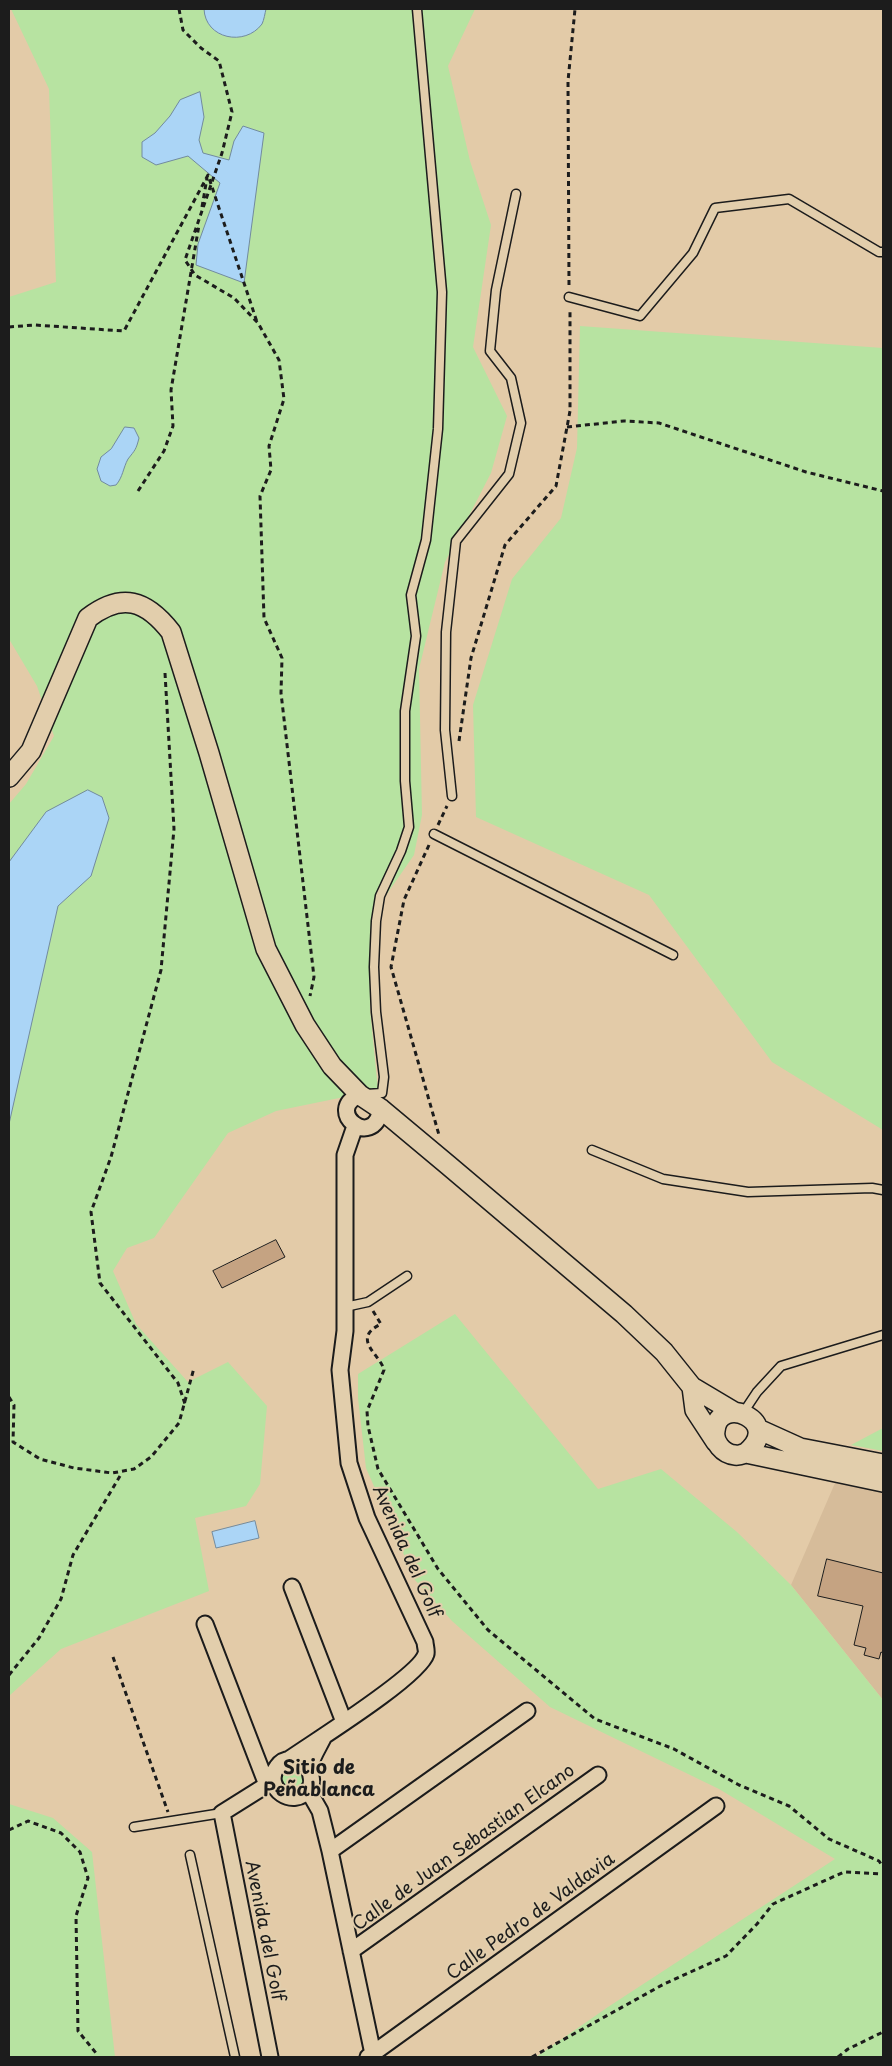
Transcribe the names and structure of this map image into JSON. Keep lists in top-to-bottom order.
{
  "streets": {
    "street": ["Avenida del Golf", "Calle de Juan Sebastian Elcano", "Calle Pedro de Valdavia"]
  },
  "districts": ["Sitio de Peñablanca"]
}
